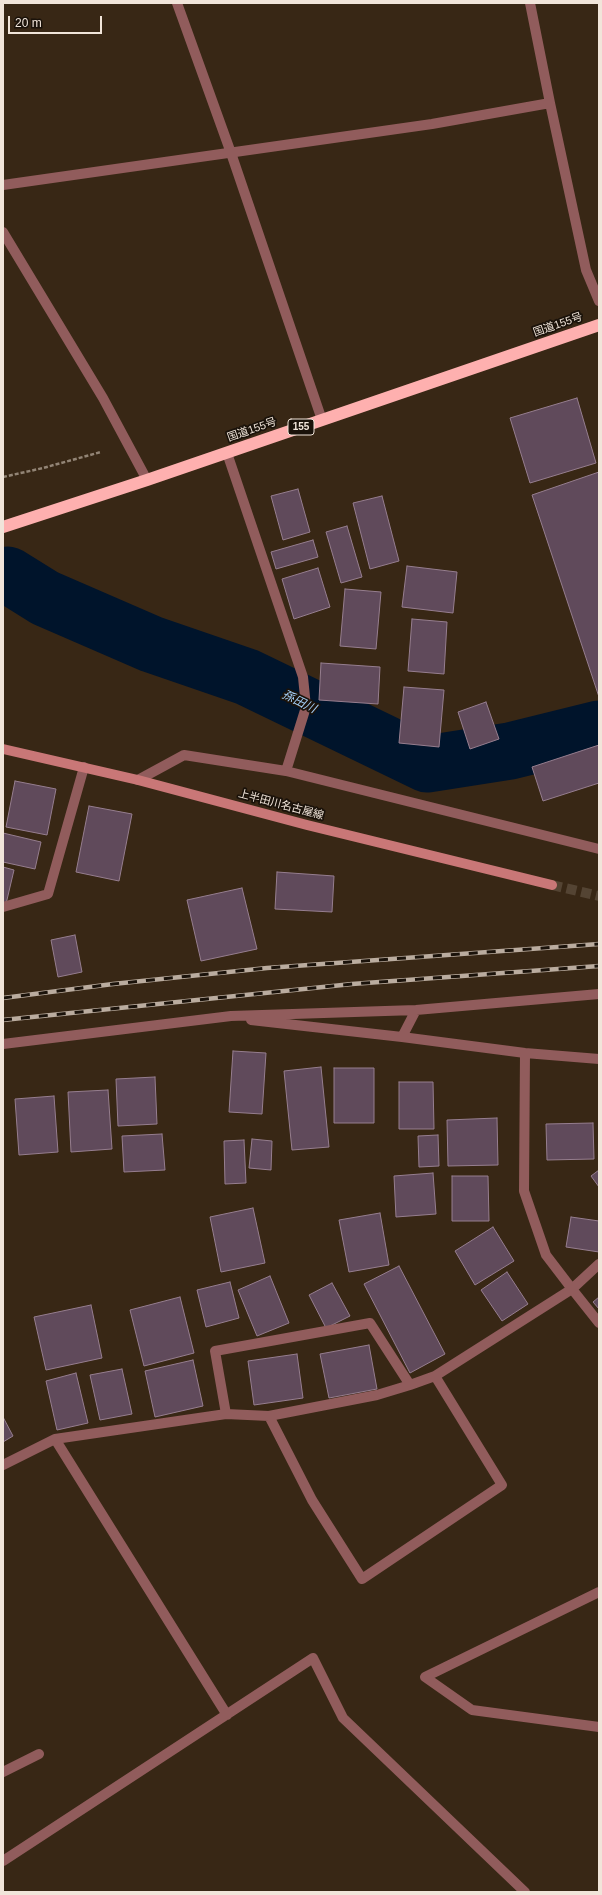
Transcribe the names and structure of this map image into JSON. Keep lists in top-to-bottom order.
{
  "streets": {
    "highway": ["国道155号", "155"],
    "main road": ["上半田川名古屋線"]
  },
  "water": ["孫田川"],
  "scale_bar": "20 m"
}
